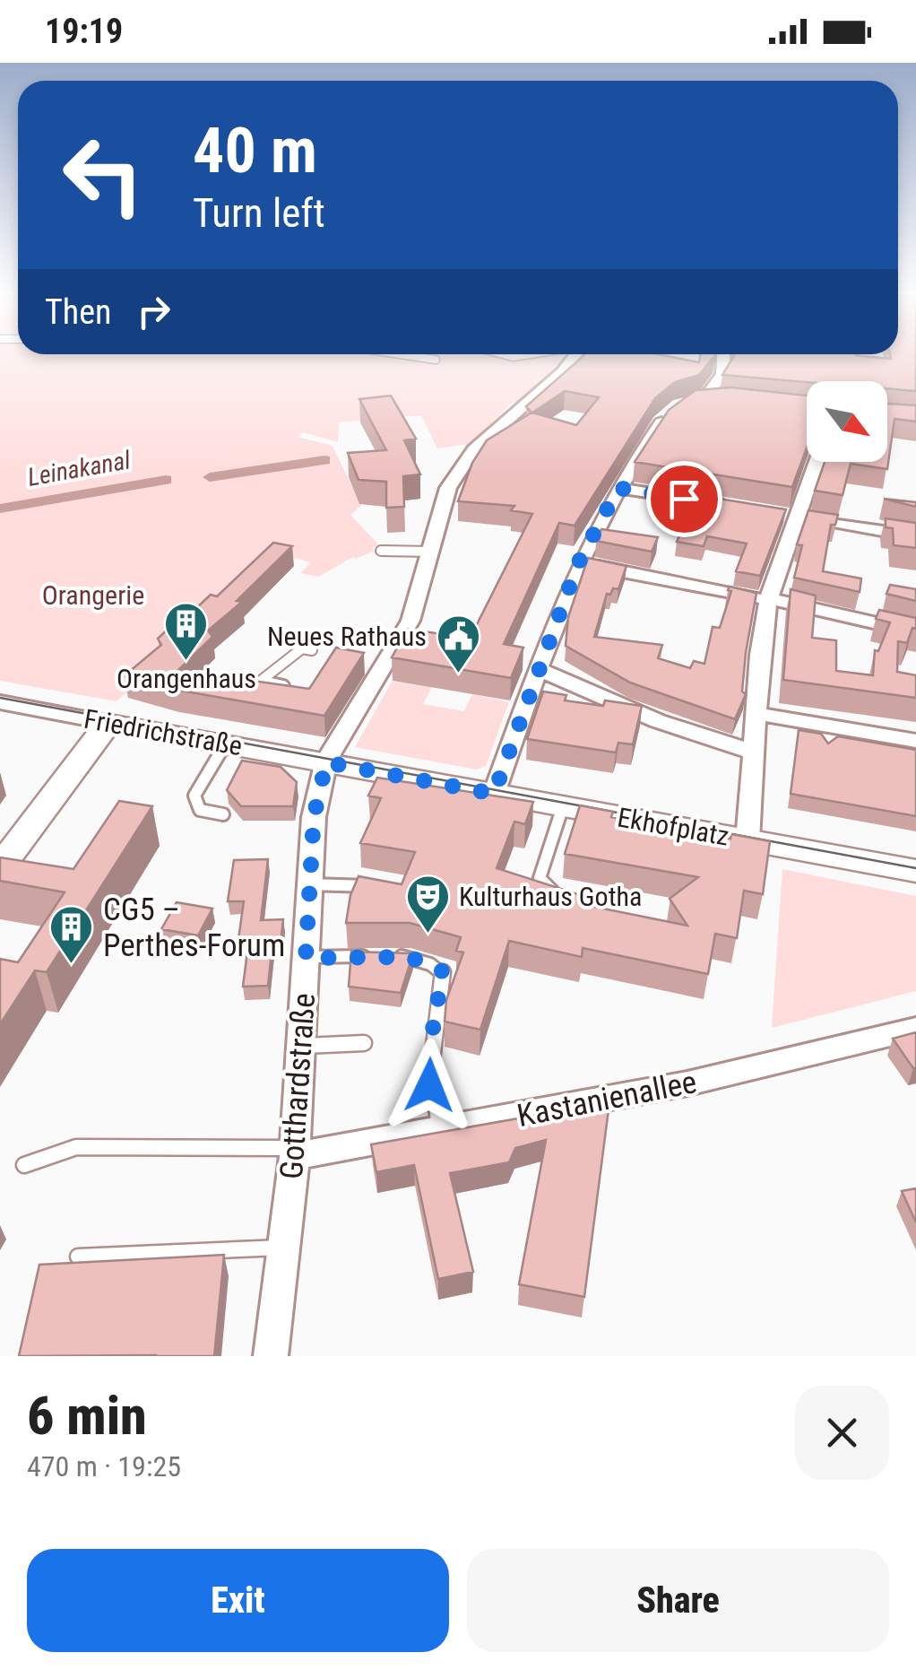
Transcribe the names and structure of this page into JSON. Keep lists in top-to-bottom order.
{
  "streets": {
    "main road": ["Friedrichstraße", "Ekhofplatz"],
    "street": ["Gotthardstraße", "Kastanienallee"]
  },
  "crossings": [
    ["Friedrichstraße", "Ekhofplatz"],
    ["Friedrichstraße", "Gotthardstraße"],
    ["Ekhofplatz", "Gotthardstraße"],
    ["Gotthardstraße", "Kastanienallee"]
  ],
  "water": ["Leinakanal"],
  "parks": ["Orangerie"],
  "places": {
    "building": ["Orangenhaus", "CG5 – Perthes-Forum"],
    "public building": ["Neues Rathaus"],
    "theatre": ["Kulturhaus Gotha"]
  },
  "north": "bottom right",
  "page": {
    "status": "19:19",
    "turn": ["40 m", "Turn left"],
    "then": "Then",
    "heading": ["6 min", "470 m · 19:25"],
    "buttons": ["Exit", "Share"]
  }
}
